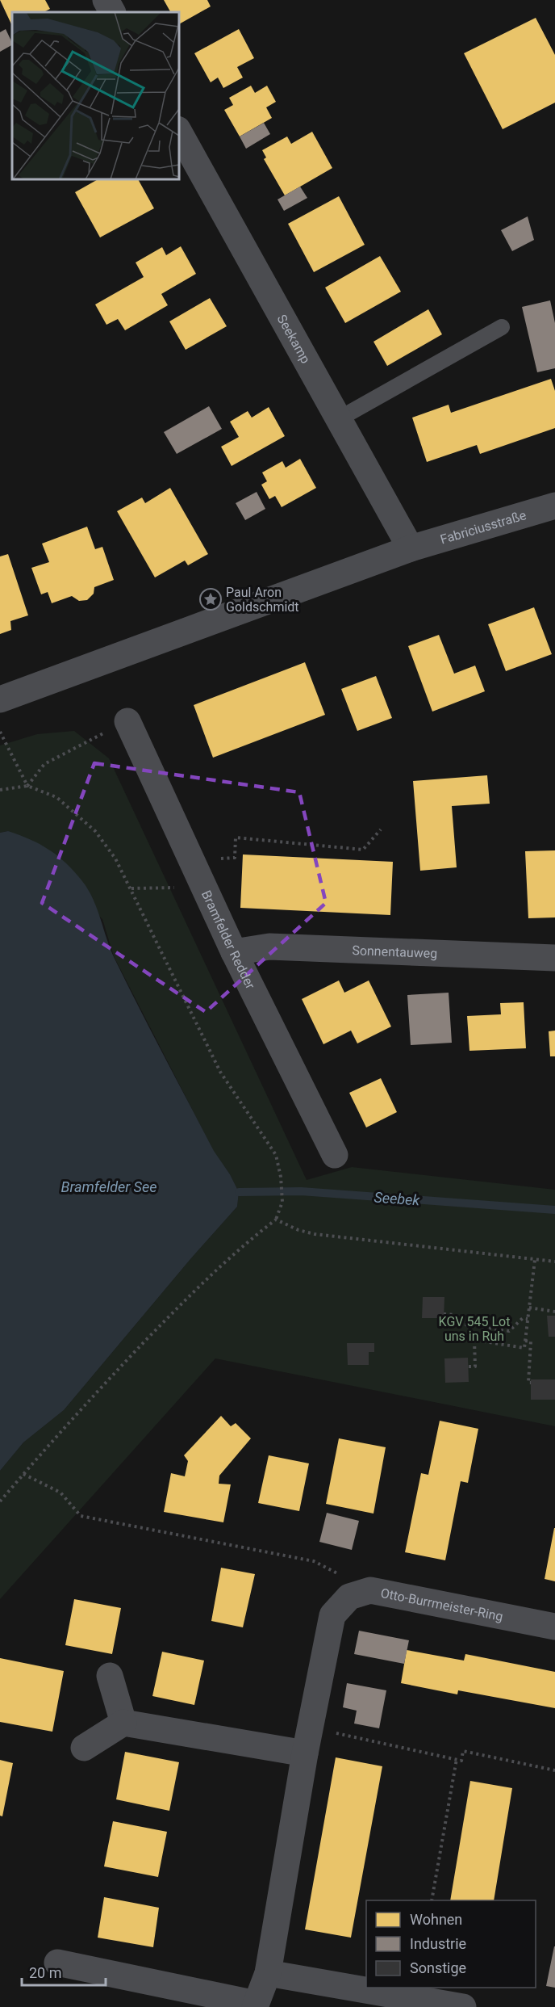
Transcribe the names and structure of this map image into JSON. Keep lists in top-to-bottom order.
{
  "streets": {
    "street": [
      "Seekamp",
      "Fabriciusstraße",
      "Bramfelder Redder",
      "Sonnentauweg",
      "Otto-Burrmeister-Ring"
    ]
  },
  "crossings": [
    ["Seekamp", "Fabriciusstraße"],
    ["Bramfelder Redder", "Sonnentauweg"]
  ],
  "water": ["Bramfelder See", "Seebek"],
  "parks": ["KGV 545 Lot uns in Ruh"],
  "places": {
    "place": ["Paul Aron Goldschmidt"]
  },
  "legend": ["Wohnen", "Industrie", "Sonstige"],
  "scale_bar": "20 m"
}
